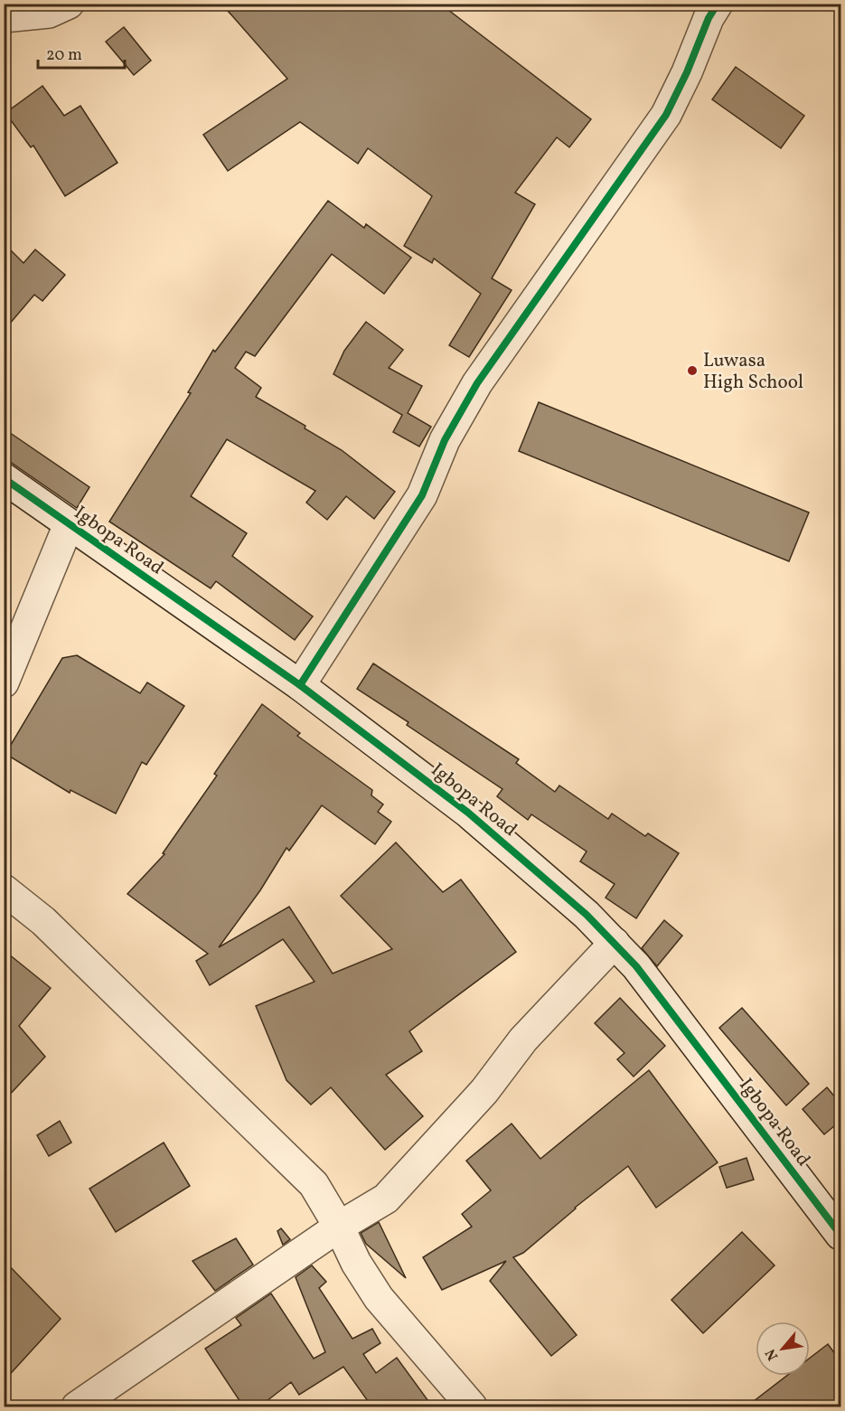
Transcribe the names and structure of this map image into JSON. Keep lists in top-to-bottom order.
{
  "streets": {
    "street": ["Igbopa Road"]
  },
  "places": ["Luwasa High School"],
  "scale_bar": "20 m",
  "north": "bottom left"
}
